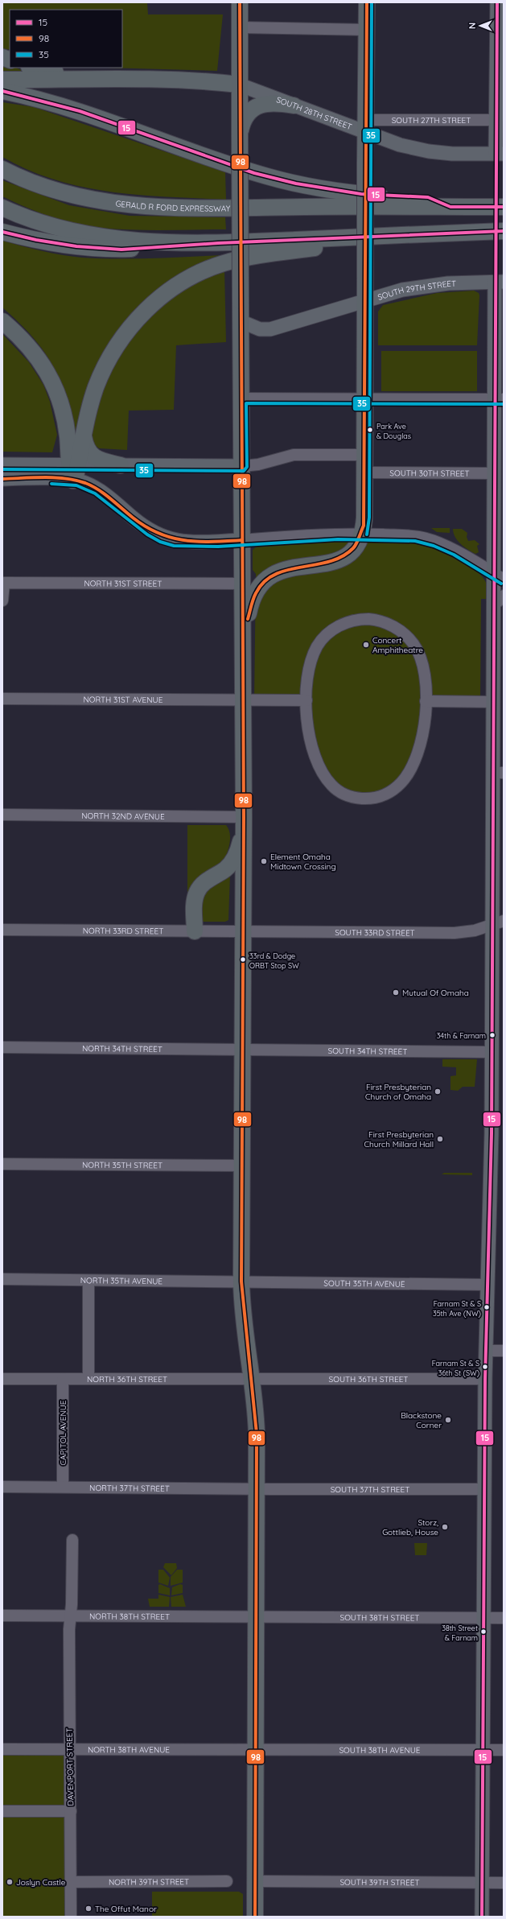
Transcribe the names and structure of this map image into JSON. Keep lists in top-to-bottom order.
{
  "streets": {
    "highway": ["GERALD R FORD EXPRESSWAY"],
    "main road": ["SOUTH 28TH STREET", "SOUTH 29TH STREET"],
    "street": [
      "SOUTH 27TH STREET",
      "SOUTH 30TH STREET",
      "NORTH 31ST STREET",
      "NORTH 31ST AVENUE",
      "NORTH 32ND AVENUE",
      "NORTH 33RD STREET",
      "SOUTH 33RD STREET",
      "NORTH 34TH STREET",
      "SOUTH 34TH STREET",
      "NORTH 35TH STREET",
      "NORTH 35TH AVENUE",
      "SOUTH 35TH AVENUE",
      "NORTH 36TH STREET",
      "SOUTH 36TH STREET",
      "CAPITOL AVENUE",
      "NORTH 37TH STREET",
      "SOUTH 37TH STREET",
      "NORTH 38TH STREET",
      "SOUTH 38TH STREET",
      "NORTH 38TH AVENUE",
      "SOUTH 38TH AVENUE",
      "DAVENPORT STREET",
      "NORTH 39TH STREET",
      "SOUTH 39TH STREET"
    ]
  },
  "crossings": [
    ["SOUTH 28TH STREET", "SOUTH 27TH STREET"],
    ["NORTH 33RD STREET", "SOUTH 33RD STREET"],
    ["NORTH 34TH STREET", "SOUTH 34TH STREET"],
    ["NORTH 35TH AVENUE", "SOUTH 35TH AVENUE"],
    ["NORTH 36TH STREET", "SOUTH 36TH STREET"],
    ["NORTH 36TH STREET", "CAPITOL AVENUE"],
    ["CAPITOL AVENUE", "NORTH 37TH STREET"],
    ["NORTH 37TH STREET", "SOUTH 37TH STREET"],
    ["NORTH 38TH STREET", "SOUTH 38TH STREET"],
    ["NORTH 38TH STREET", "DAVENPORT STREET"],
    ["NORTH 38TH AVENUE", "SOUTH 38TH AVENUE"],
    ["NORTH 38TH AVENUE", "DAVENPORT STREET"],
    ["DAVENPORT STREET", "NORTH 39TH STREET"]
  ],
  "places": [
    "Park Ave & Douglas",
    "Concert Amphitheatre",
    "Element Omaha Midtown Crossing",
    "33rd & Dodge ORBT Stop SW",
    "Mutual Of Omaha",
    "34th & Farnam",
    "First Presbyterian Church of Omaha",
    "First Presbyterian Church Millard Hall",
    "Farnam St & S 35th Ave (NW)",
    "Farnam St & S 36th St (SW)",
    "Blackstone Corner",
    "Storz, Gottlieb, House",
    "38th Street & Farnam",
    "Joslyn Castle",
    "The Offut Manor"
  ],
  "lines": ["transit line 15", "transit line 98", "transit line 35"],
  "legend": ["15", "98", "35"],
  "north": "left"
}
